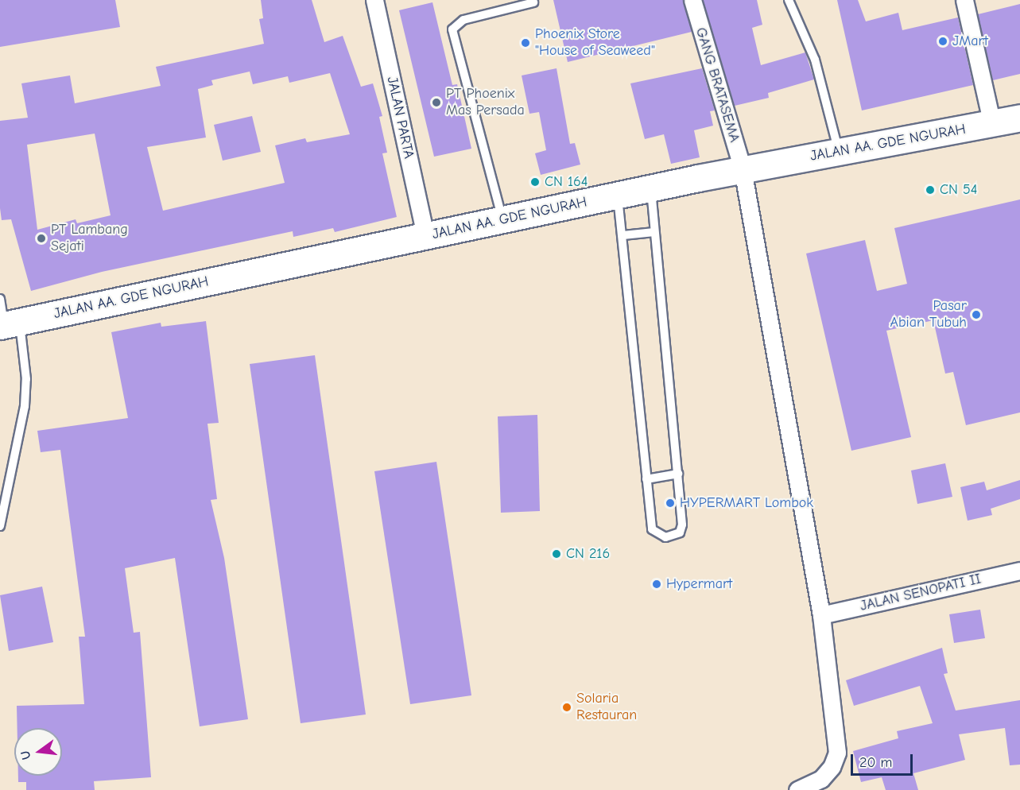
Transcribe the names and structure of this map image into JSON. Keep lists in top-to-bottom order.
{
  "streets": {
    "main road": ["JALAN AA. GDE NGURAH"],
    "street": ["GANG BRATASEMA", "JALAN PARTA", "JALAN SENOPATI II"]
  },
  "crossings": [
    ["GANG BRATASEMA", "JALAN AA. GDE NGURAH"],
    ["GANG BRATASEMA", "JALAN SENOPATI II"],
    ["JALAN PARTA", "JALAN AA. GDE NGURAH"]
  ],
  "places": [
    "JMart",
    "Phoenix Store \"House of Seaweed\"",
    "PT Phoenix Mas Persada",
    "CN 164",
    "CN 54",
    "PT Lambang Sejati",
    "Pasar Abian Tubuh",
    "HYPERMART Lombok",
    "CN 216",
    "Hypermart",
    "Solaria Restauran"
  ],
  "scale_bar": "20 m",
  "north": "left"
}
